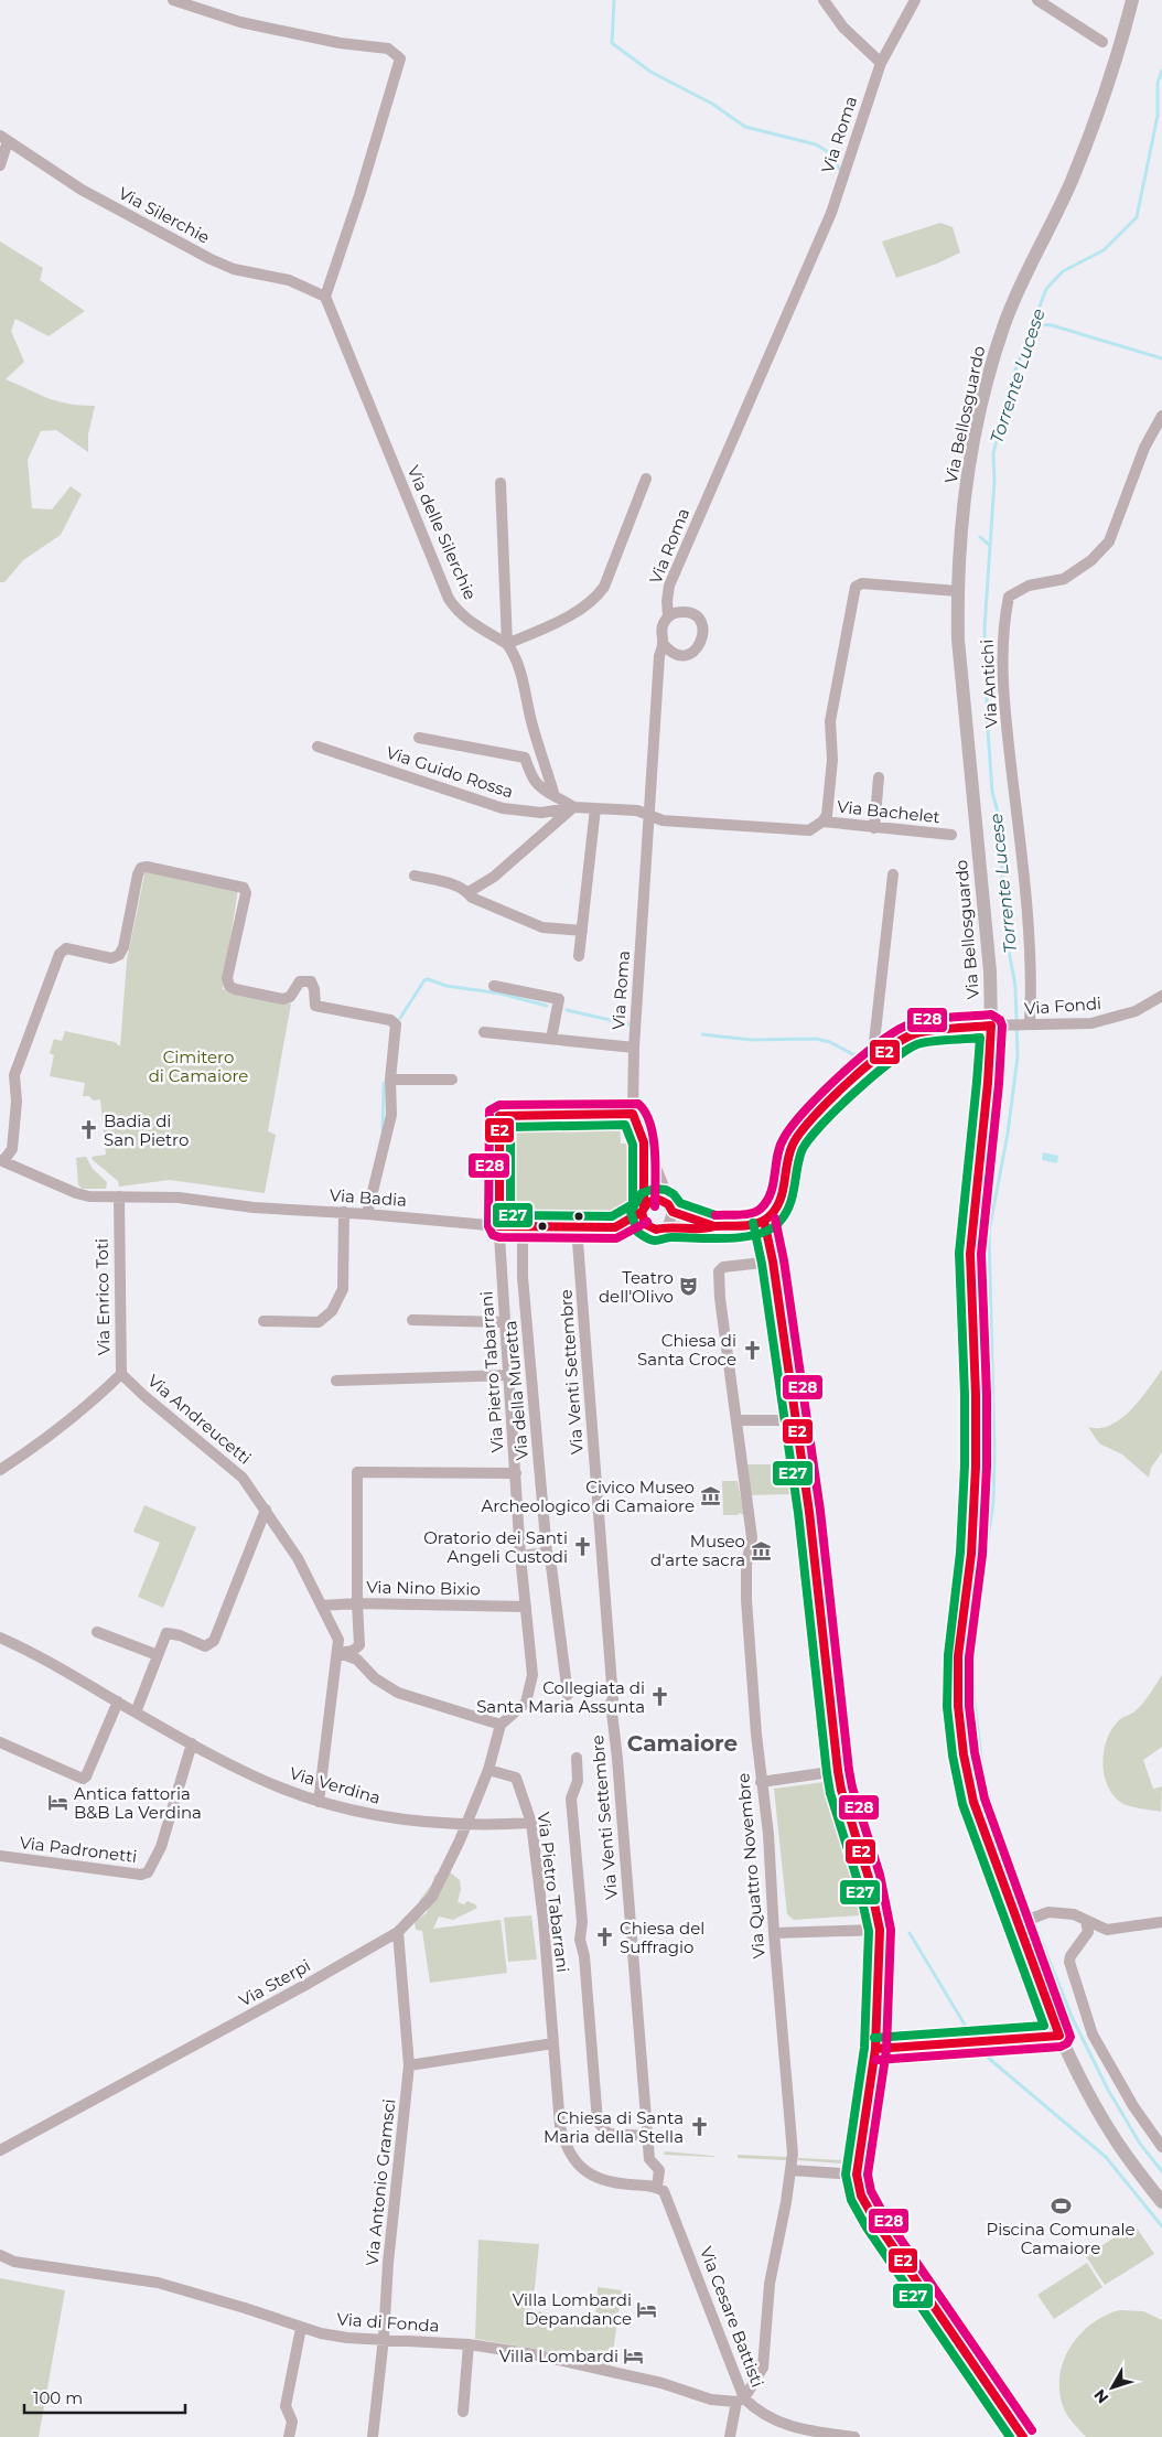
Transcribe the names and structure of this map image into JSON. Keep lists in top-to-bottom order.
{
  "streets": {
    "main road": ["Via Bellosguardo"],
    "street": [
      "Via Roma",
      "Via Silerchie",
      "Via delle Silerchie",
      "Via Antichi",
      "Via Guido Rossa",
      "Via Bachelet",
      "Via Fondi",
      "Via Badia",
      "Via Enrico Toti",
      "Via Pietro Tabarrani",
      "Via Venti Settembre",
      "Via della Muretta",
      "Via Andreucetti",
      "Via Nino Bixio",
      "Via Verdina",
      "Via Padronetti",
      "Via Quattro Novembre",
      "Via Sterpi",
      "Via Antonio Gramsci",
      "Via Cesare Battisti",
      "Via di Fonda"
    ]
  },
  "crossings": [
    ["Via Roma", "Via Badia"],
    ["Via Roma", "Via Pietro Tabarrani"],
    ["Via Silerchie", "Via delle Silerchie"],
    ["Via Bellosguardo", "Via Fondi"],
    ["Via Antichi", "Via Fondi"],
    ["Via Fondi", "Via Badia"],
    ["Via Badia", "Via Enrico Toti"],
    ["Via Badia", "Via Pietro Tabarrani"],
    ["Via Badia", "Via Venti Settembre"],
    ["Via Badia", "Via della Muretta"],
    ["Via Enrico Toti", "Via Andreucetti"],
    ["Via Pietro Tabarrani", "Via Venti Settembre"],
    ["Via Pietro Tabarrani", "Via Nino Bixio"],
    ["Via Pietro Tabarrani", "Via Verdina"],
    ["Via Pietro Tabarrani", "Via Sterpi"],
    ["Via Pietro Tabarrani", "Via Cesare Battisti"],
    ["Via Venti Settembre", "Via Cesare Battisti"],
    ["Via Andreucetti", "Via Nino Bixio"],
    ["Via Verdina", "Via Padronetti"],
    ["Via Verdina", "Via Sterpi"],
    ["Via Quattro Novembre", "Via Cesare Battisti"],
    ["Via Quattro Novembre", "Via di Fonda"],
    ["Via Sterpi", "Via Antonio Gramsci"],
    ["Via Antonio Gramsci", "Via di Fonda"],
    ["Via Cesare Battisti", "Via di Fonda"]
  ],
  "districts": ["Camaiore"],
  "water": ["Torrente Lucese"],
  "parks": ["Cimitero di Camaiore"],
  "places": {
    "church": [
      "Badia di San Pietro",
      "Chiesa di Santa Croce",
      "Oratorio dei Santi Angeli Custodi",
      "Collegiata di Santa Maria Assunta",
      "Chiesa del Suffragio",
      "Chiesa di Santa Maria della Stella"
    ],
    "theatre": ["Teatro dell'Olivo"],
    "museum": ["Civico Museo Archeologico di Camaiore", "Museo d'arte sacra"],
    "hotel": ["Antica fattoria B&B La Verdina", "Villa Lombardi Depandance", "Villa Lombardi"],
    "sports": ["Piscina Comunale Camaiore"]
  },
  "lines": ["transit line E28", "transit line E2", "transit line E27"],
  "scale_bar": "100 m",
  "north": "bottom left"
}
